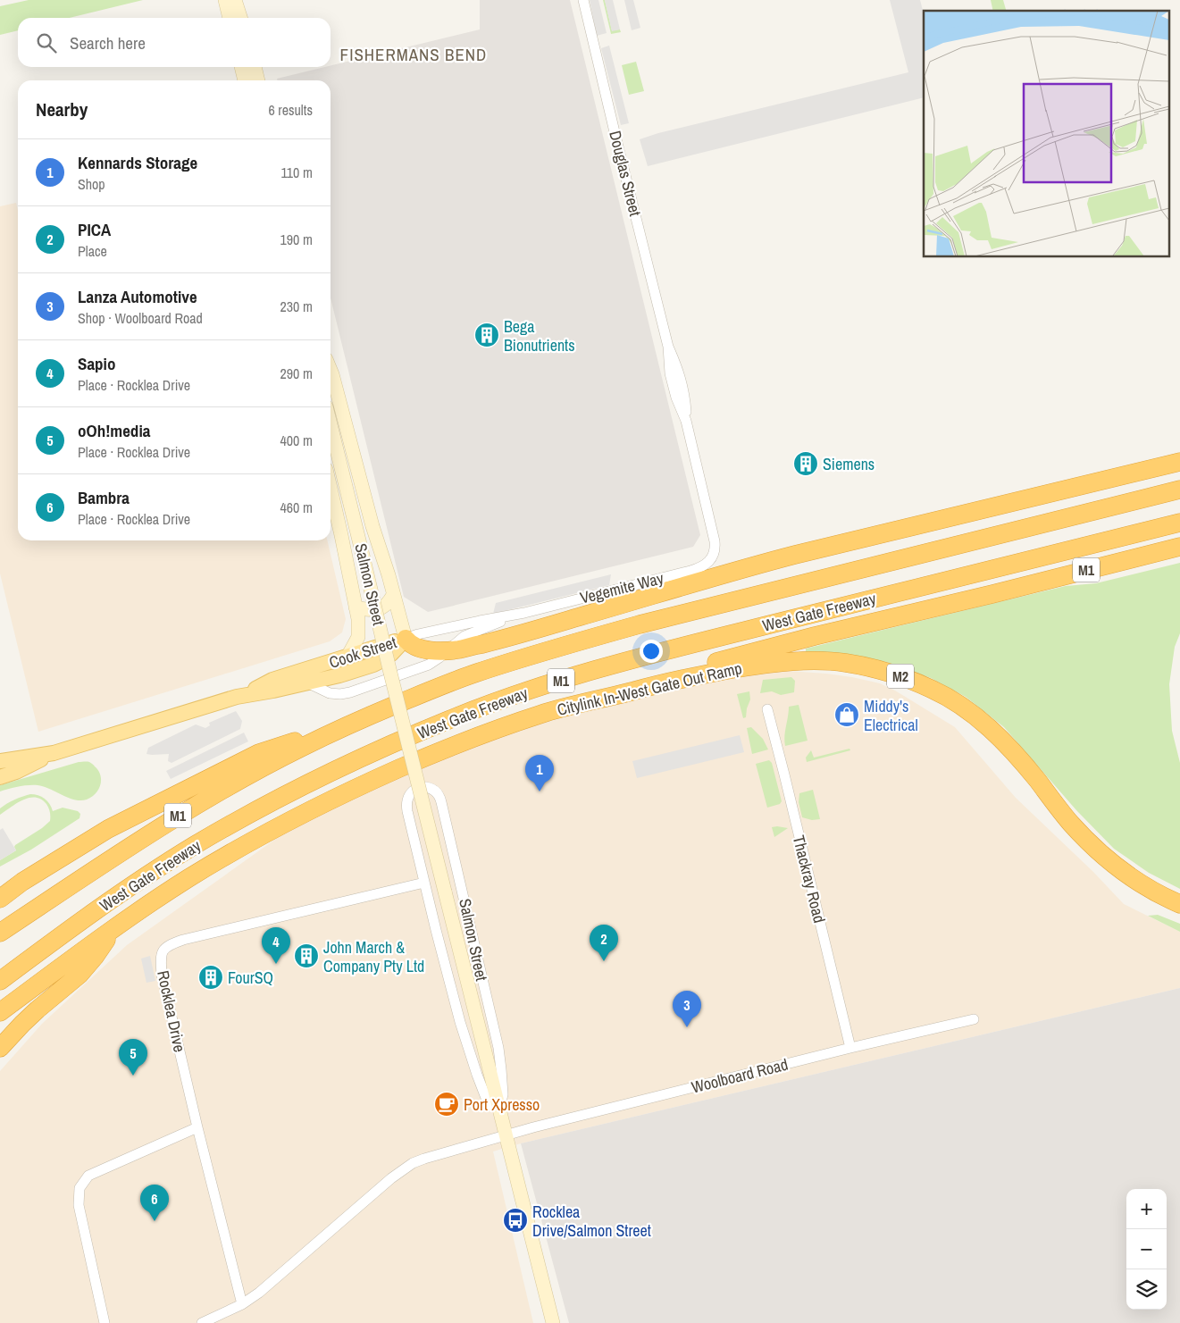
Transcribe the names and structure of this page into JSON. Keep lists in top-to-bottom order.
{
  "streets": {
    "highway": [
      "M1",
      "West Gate Freeway",
      "M2",
      "Citylink In-West Gate Out Ramp"
    ],
    "main road": ["Cook Street"],
    "street": [
      "Douglas Street",
      "Salmon Street",
      "Vegemite Way",
      "Thackray Road",
      "Rocklea Drive",
      "Woolboard Road"
    ]
  },
  "crossings": [
    ["Douglas Street", "Vegemite Way"],
    ["M1", "Citylink In-West Gate Out Ramp"],
    ["Salmon Street", "Vegemite Way"],
    ["Salmon Street", "Cook Street"],
    ["Salmon Street", "Rocklea Drive"],
    ["Salmon Street", "Woolboard Road"],
    ["Vegemite Way", "Cook Street"],
    ["Thackray Road", "Woolboard Road"]
  ],
  "districts": ["FISHERMANS BEND"],
  "places": {
    "building": [
      "Bega Bionutrients",
      "Siemens",
      "John March & Company Pty Ltd",
      "FourSQ"
    ],
    "shop": ["Middy's Electrical"],
    "cafe": ["Port Xpresso"],
    "bus stop": ["Rocklea Drive/Salmon Street"]
  },
  "page": {
    "search": "Search here",
    "heading": ["Nearby", "6 results"],
    "list": [
      {
        "mark": "1",
        "name": "Kennards Storage",
        "note": "Shop",
        "value": "110 m"
      },
      {
        "mark": "2",
        "name": "PICA",
        "note": "Place",
        "value": "190 m"
      },
      {
        "mark": "3",
        "name": "Lanza Automotive",
        "note": "Shop · Woolboard Road",
        "value": "230 m"
      },
      {
        "mark": "4",
        "name": "Sapio",
        "note": "Place · Rocklea Drive",
        "value": "290 m"
      },
      {
        "mark": "5",
        "name": "oOh!media",
        "note": "Place · Rocklea Drive",
        "value": "400 m"
      },
      {
        "mark": "6",
        "name": "Bambra",
        "note": "Place · Rocklea Drive",
        "value": "460 m"
      }
    ],
    "pins": [
      "1",
      "2",
      "4",
      "3",
      "5",
      "6"
    ],
    "map_buttons": ["+", "−"]
  }
}
